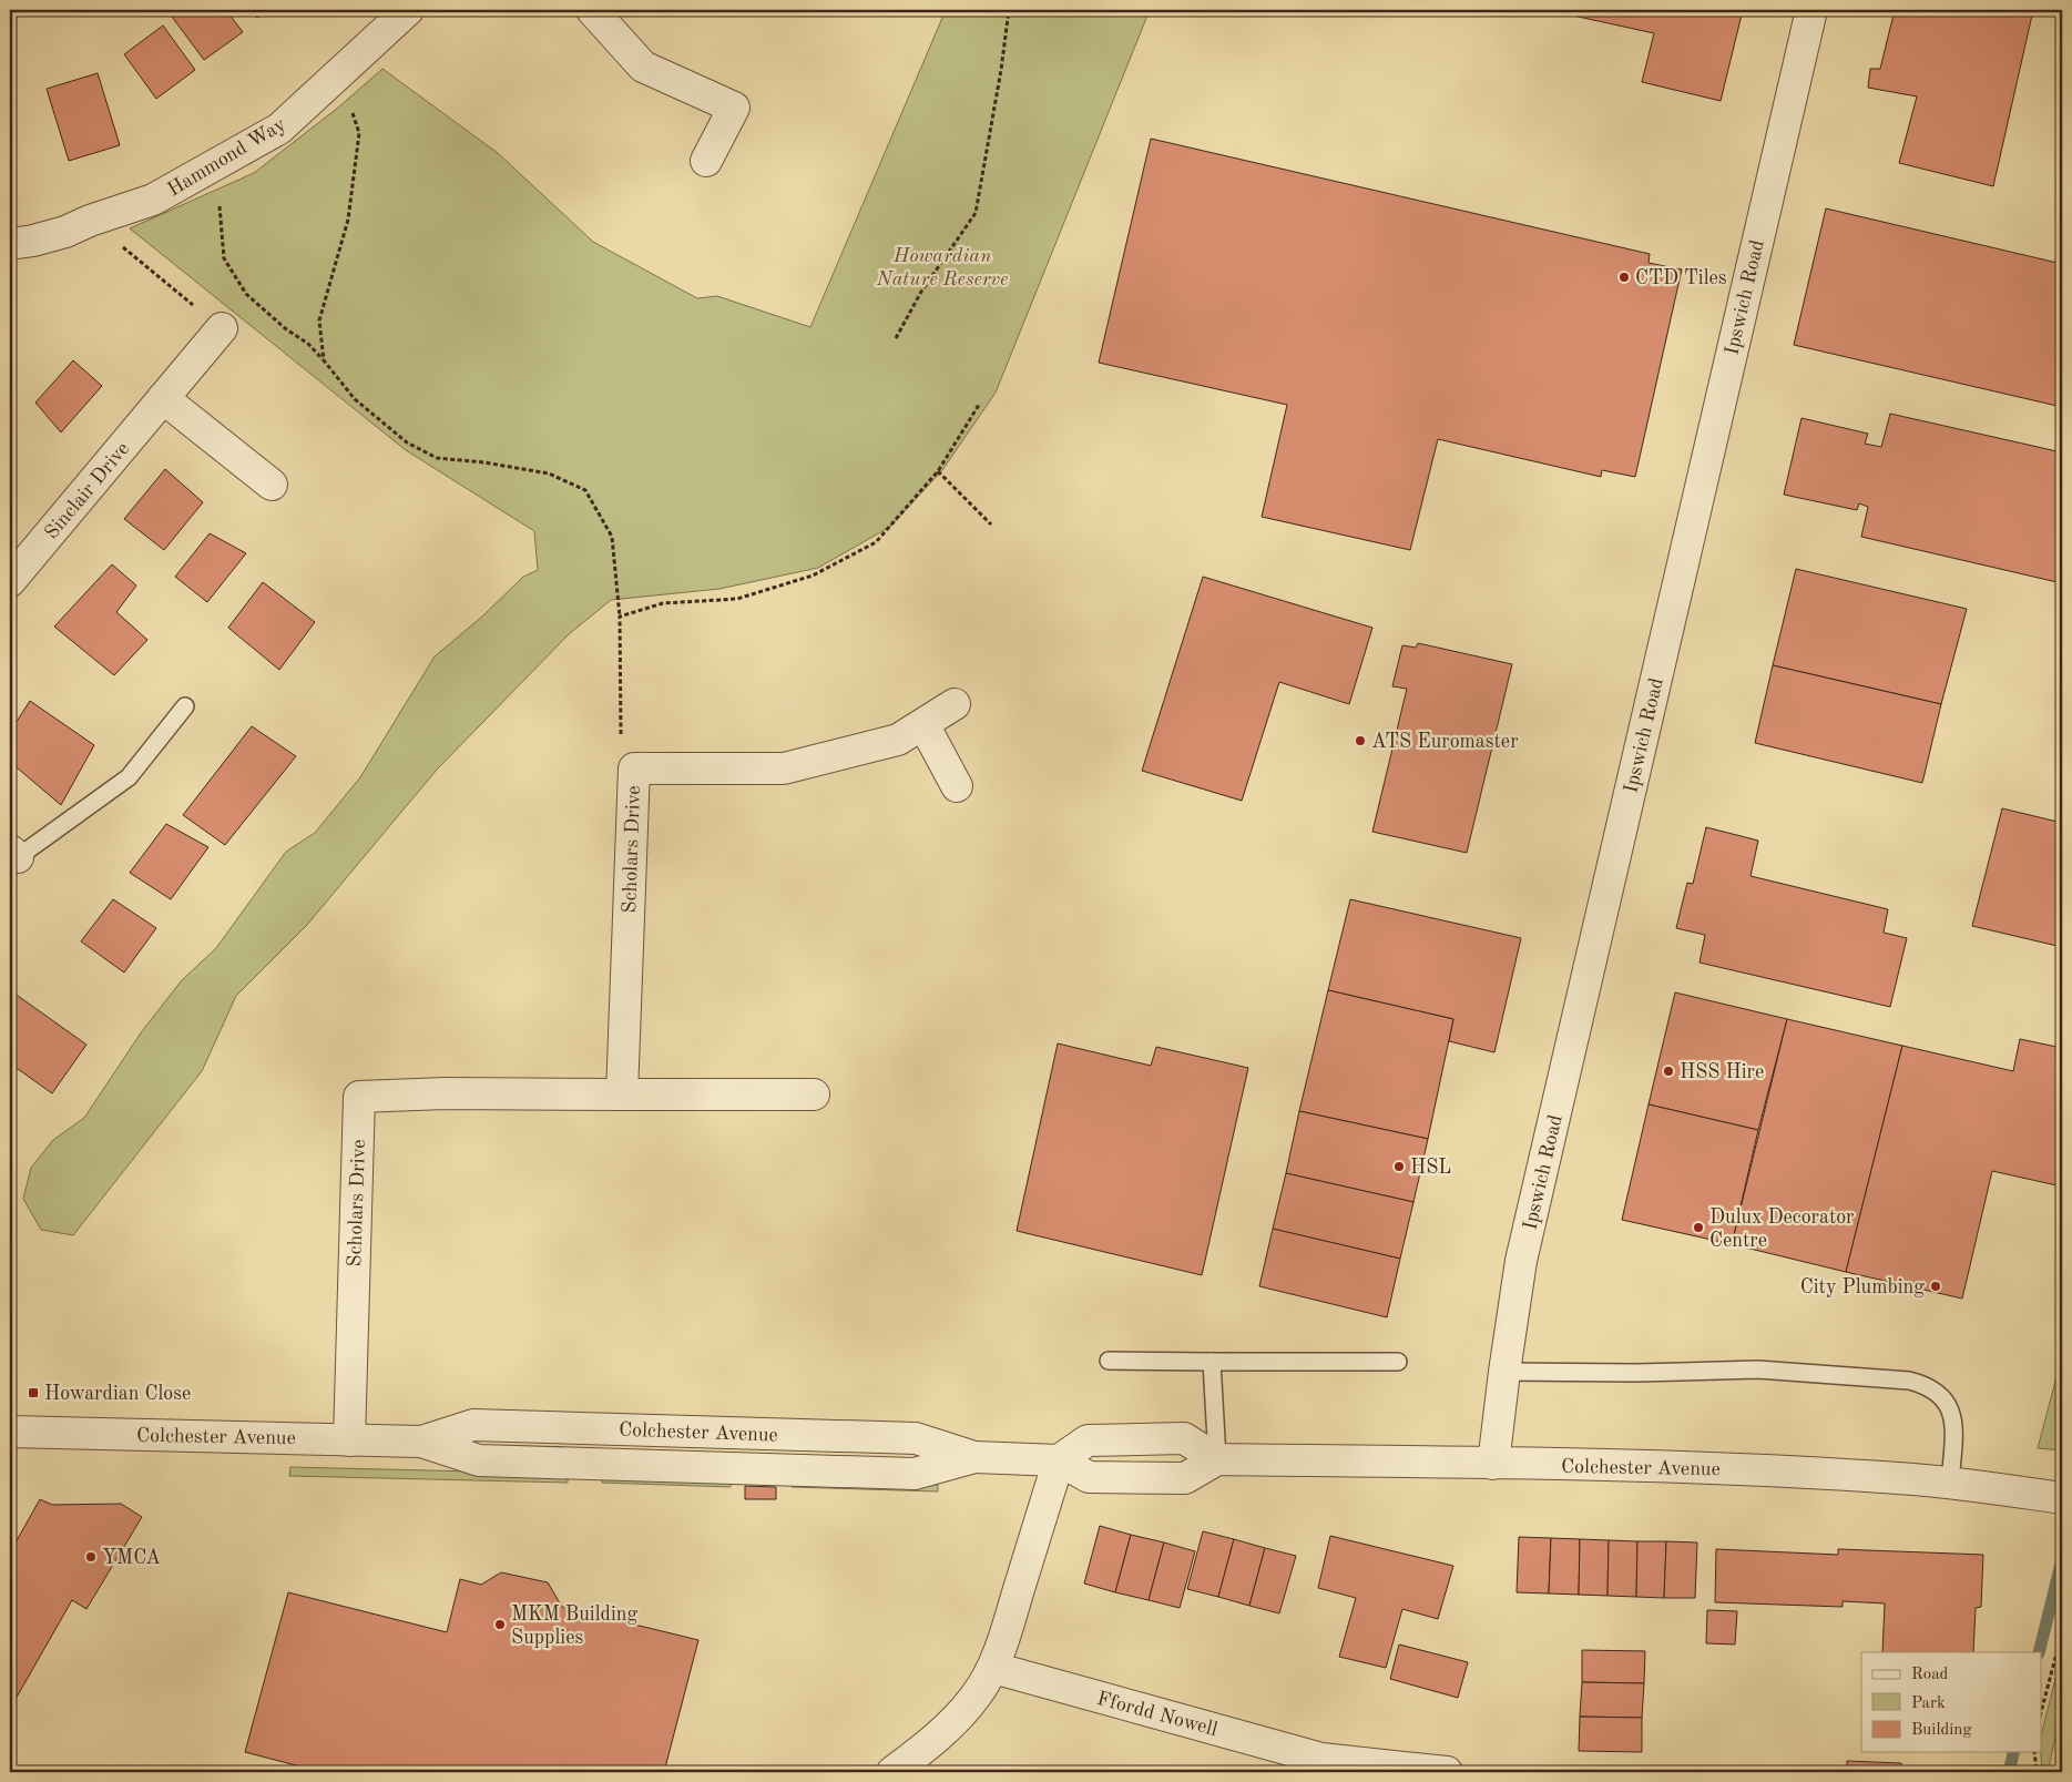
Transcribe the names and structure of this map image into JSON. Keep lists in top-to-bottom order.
{
  "streets": {
    "street": [
      "Hammond Way",
      "Ipswich Road",
      "Sinclair Drive",
      "Scholars Drive",
      "Colchester Avenue",
      "Ffordd Nowell"
    ]
  },
  "crossings": [
    ["Ipswich Road", "Colchester Avenue"],
    ["Scholars Drive", "Colchester Avenue"]
  ],
  "parks": ["Howardian Nature Reserve"],
  "places": {
    "other": [
      "CTD Tiles",
      "ATS Euromaster",
      "HSS Hire",
      "HSL",
      "Dulux Decorator Centre",
      "City Plumbing",
      "YMCA",
      "MKM Building Supplies"
    ],
    "transit": ["Howardian Close"]
  },
  "legend": ["Road", "Park", "Building"]
}
